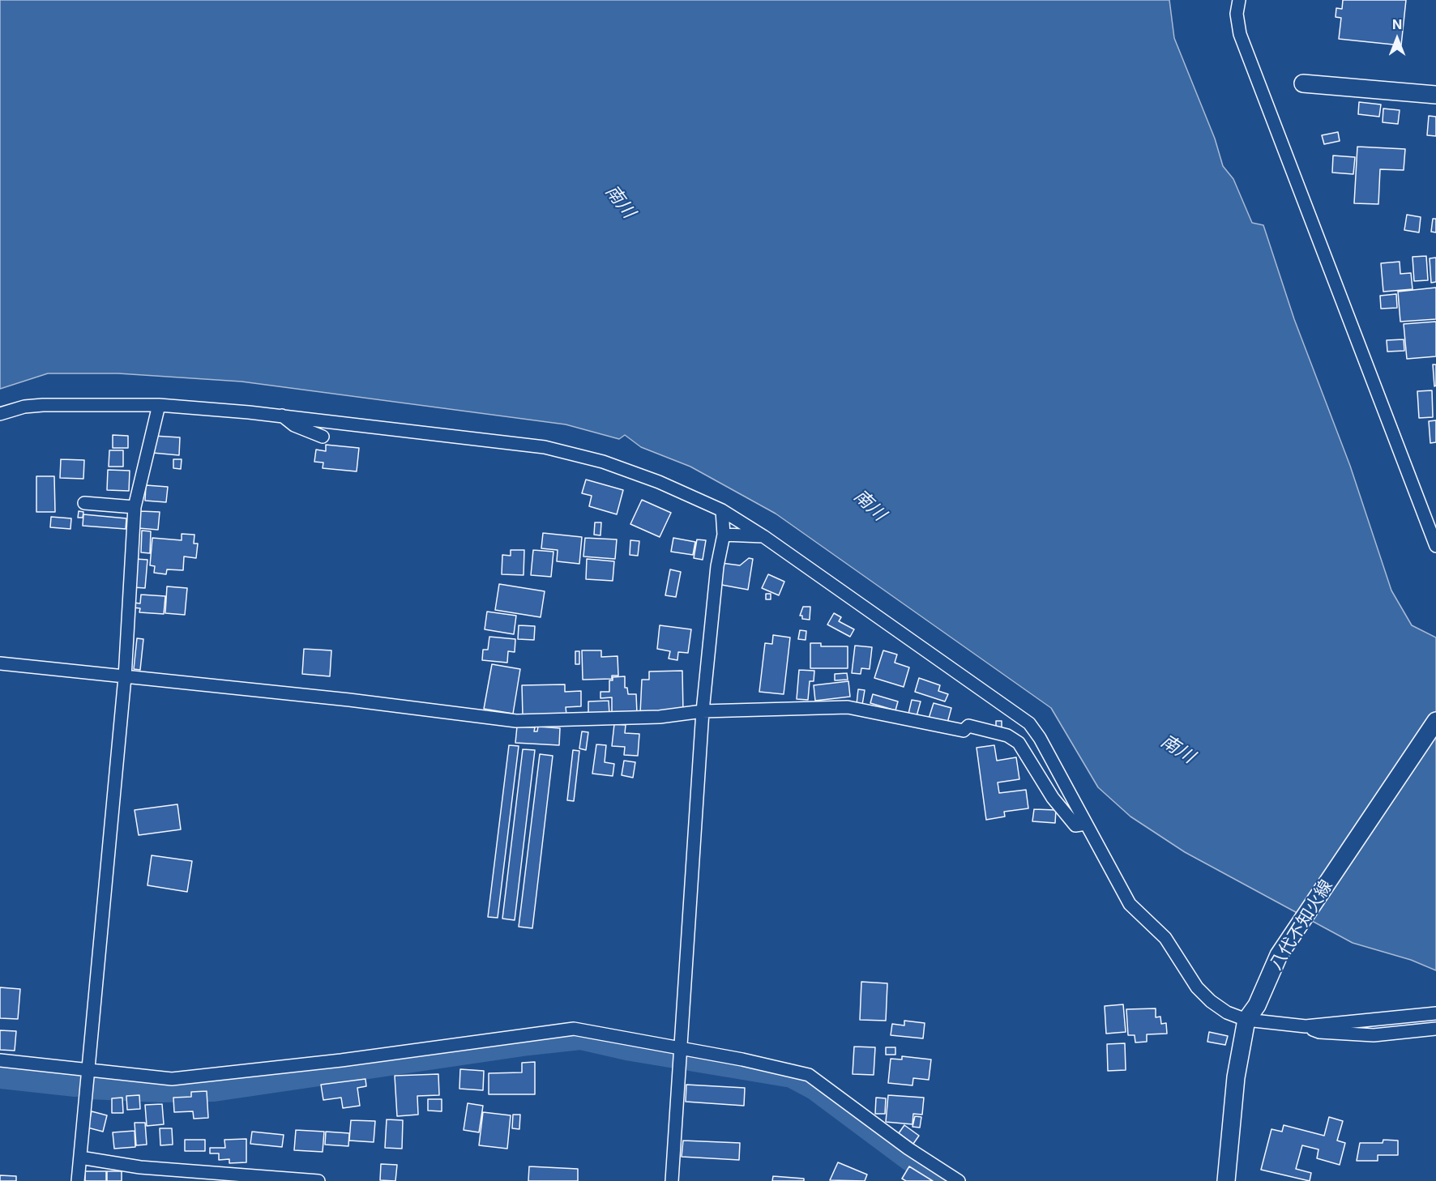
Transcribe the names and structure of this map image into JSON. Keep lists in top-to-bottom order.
{
  "streets": {
    "main road": ["八代不知火線"]
  },
  "water": ["南川"],
  "north": "top"
}
